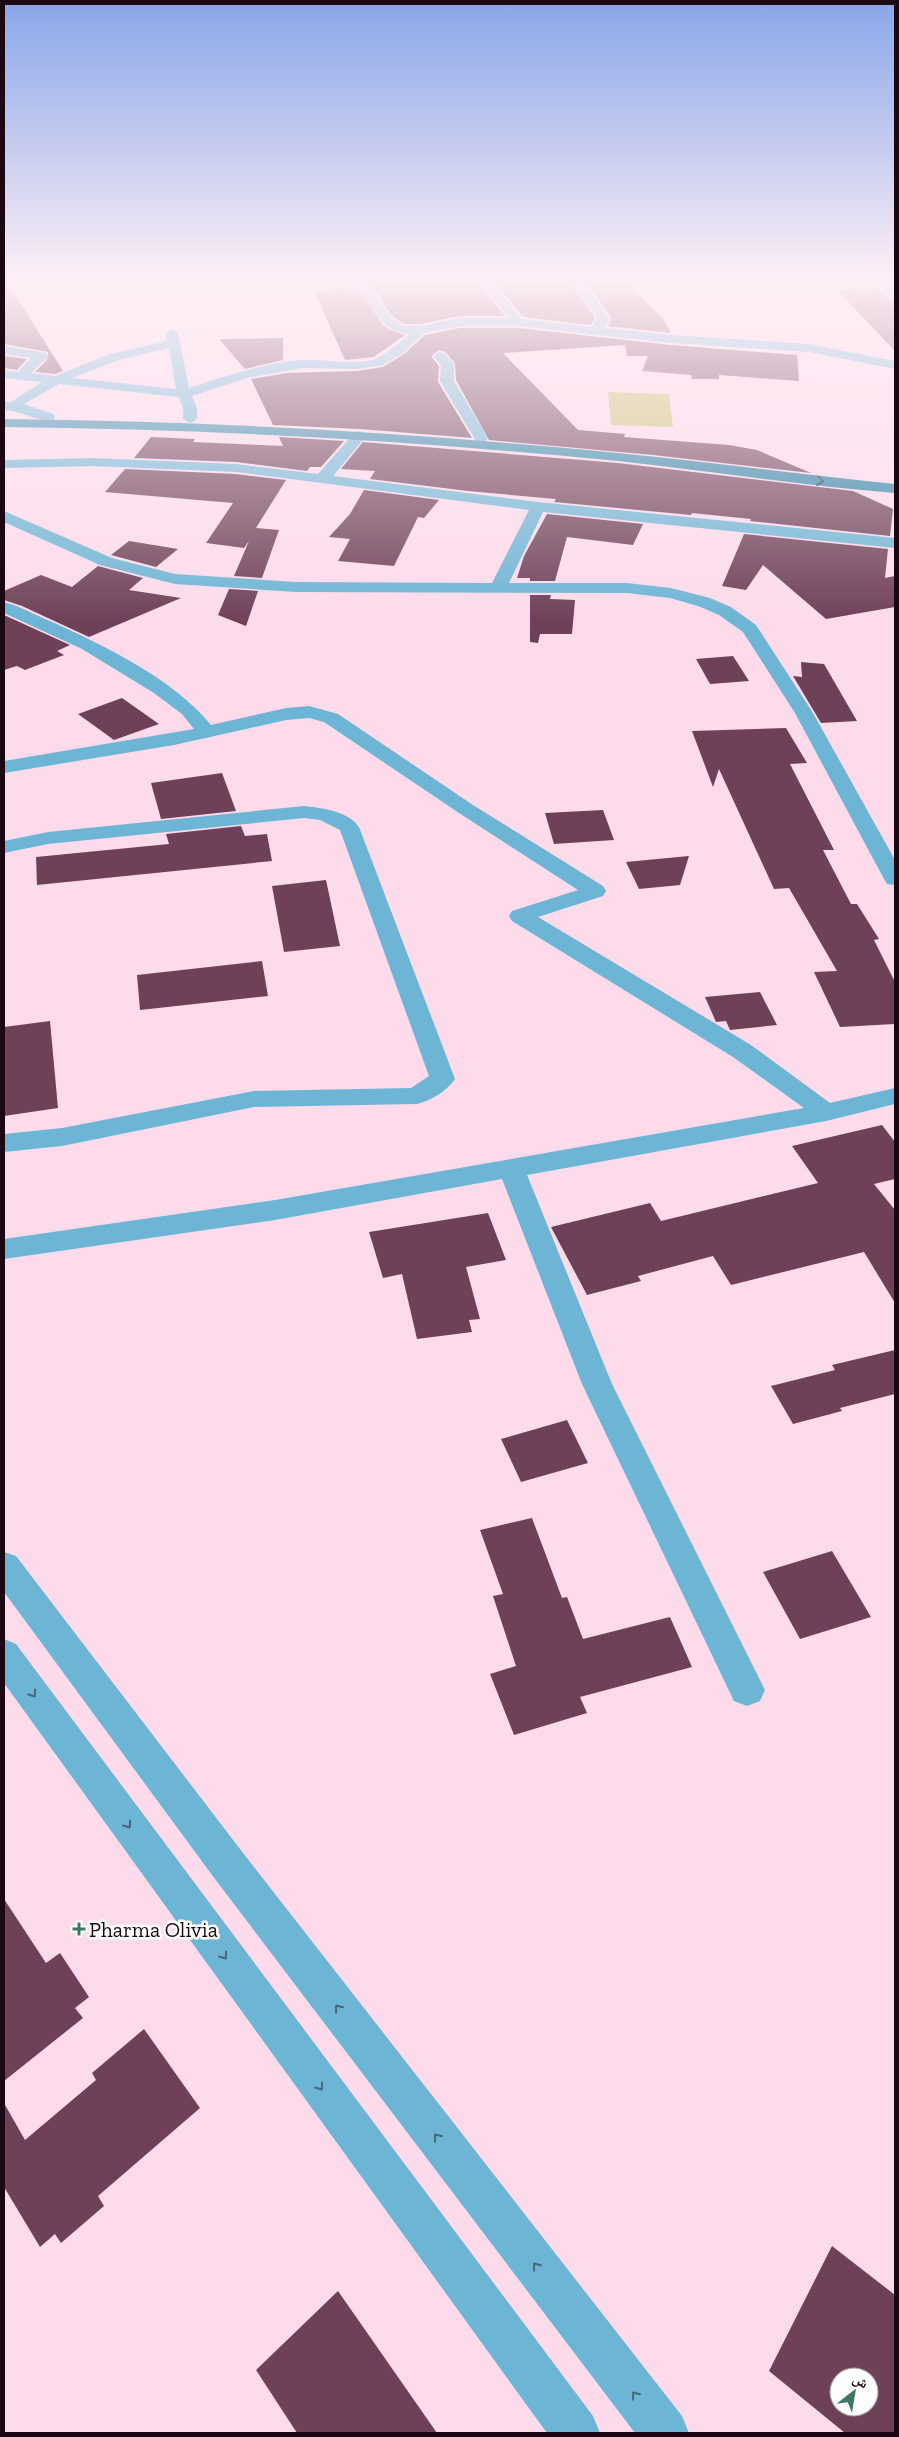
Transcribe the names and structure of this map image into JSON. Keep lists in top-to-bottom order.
{
  "places": {
    "health": ["Pharma Olivia"]
  },
  "north": "top right"
}
